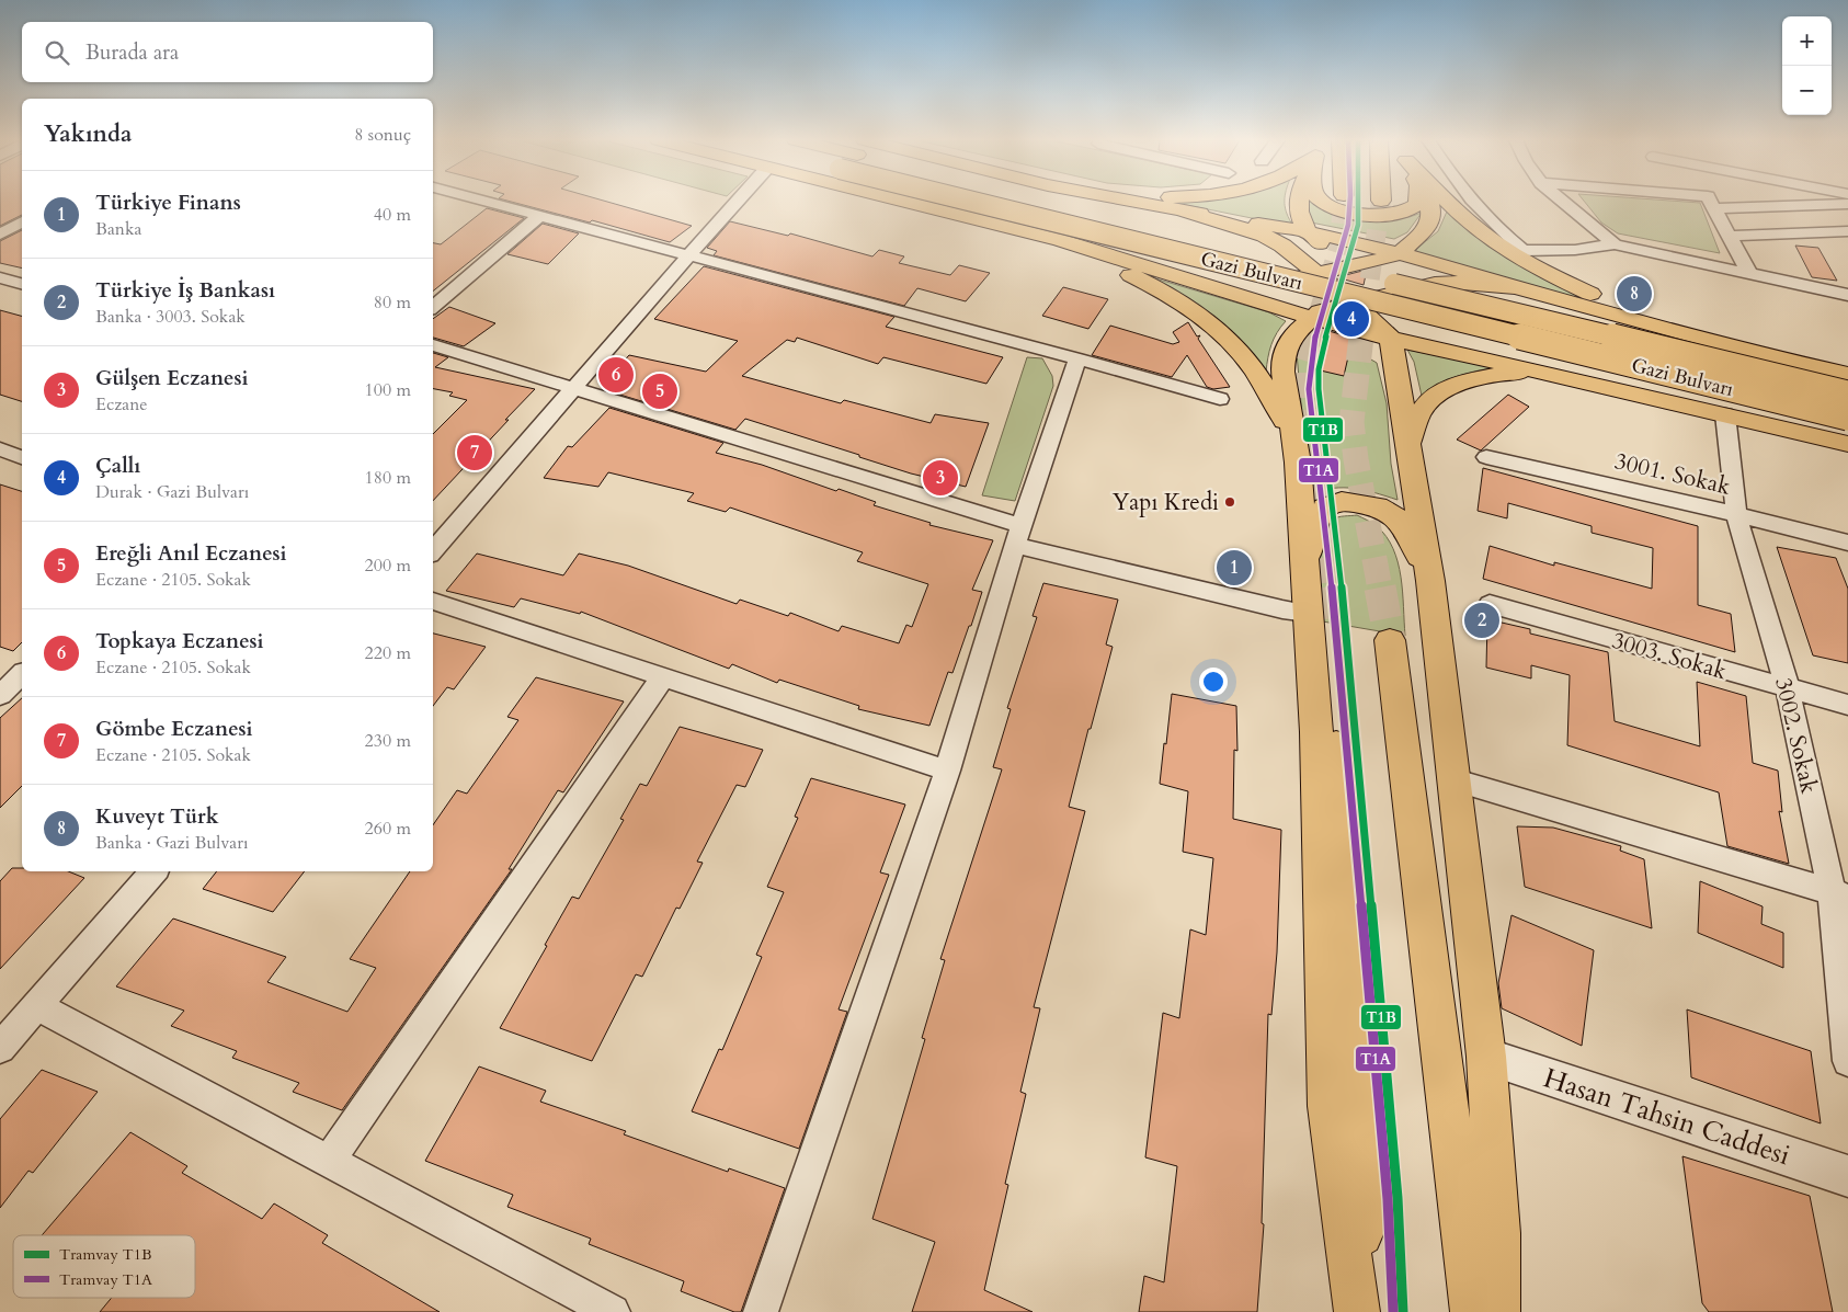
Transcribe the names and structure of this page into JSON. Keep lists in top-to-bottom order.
{
  "streets": {
    "highway": ["Gazi Bulvarı"],
    "street": [
      "3001. Sokak",
      "3003. Sokak",
      "3002. Sokak",
      "Hasan Tahsin Caddesi"
    ]
  },
  "crossings": [
    ["3001. Sokak", "3002. Sokak"],
    ["3003. Sokak", "3002. Sokak"]
  ],
  "places": ["Yapı Kredi"],
  "lines": ["tram line T1B", "tram line T1A"],
  "legend": ["Tramvay T1B", "Tramvay T1A"],
  "page": {
    "map_buttons": ["+", "−"],
    "search": "Burada ara",
    "heading": ["Yakında", "8 sonuç"],
    "list": [
      {
        "mark": "1",
        "name": "Türkiye Finans",
        "note": "Banka",
        "value": "40 m"
      },
      {
        "mark": "2",
        "name": "Türkiye İş Bankası",
        "note": "Banka · 3003. Sokak",
        "value": "80 m"
      },
      {
        "mark": "3",
        "name": "Gülşen Eczanesi",
        "note": "Eczane",
        "value": "100 m"
      },
      {
        "mark": "4",
        "name": "Çallı",
        "note": "Durak · Gazi Bulvarı",
        "value": "180 m"
      },
      {
        "mark": "5",
        "name": "Ereğli Anıl Eczanesi",
        "note": "Eczane · 2105. Sokak",
        "value": "200 m"
      },
      {
        "mark": "6",
        "name": "Topkaya Eczanesi",
        "note": "Eczane · 2105. Sokak",
        "value": "220 m"
      },
      {
        "mark": "7",
        "name": "Gömbe Eczanesi",
        "note": "Eczane · 2105. Sokak",
        "value": "230 m"
      },
      {
        "mark": "8",
        "name": "Kuveyt Türk",
        "note": "Banka · Gazi Bulvarı",
        "value": "260 m"
      }
    ],
    "pins": [
      "8",
      "4",
      "6",
      "5",
      "7",
      "3",
      "1",
      "2"
    ]
  }
}
